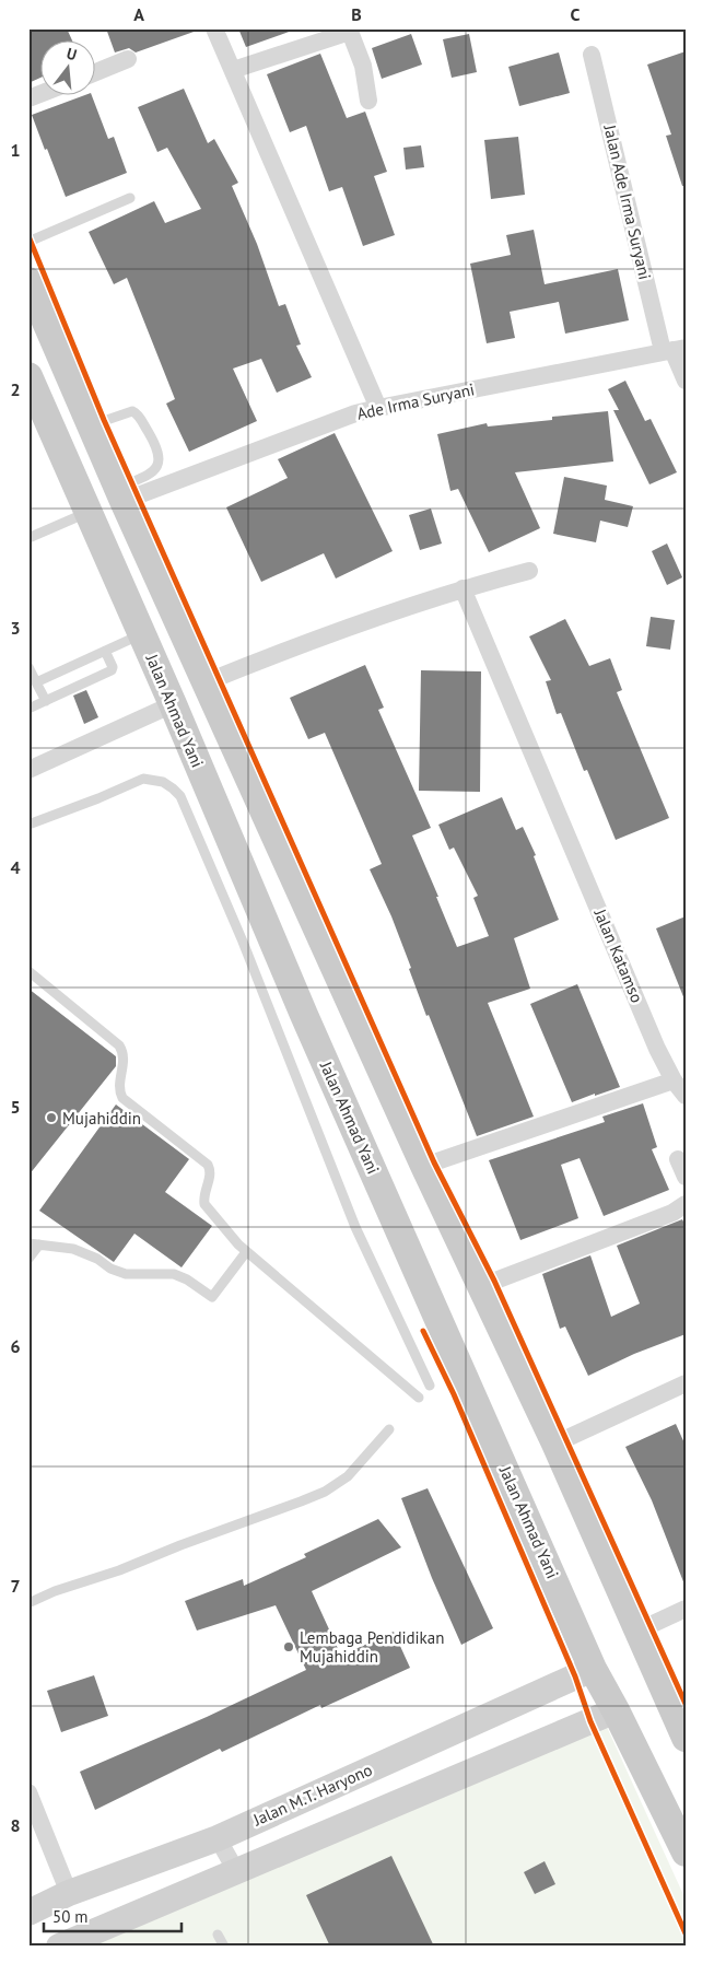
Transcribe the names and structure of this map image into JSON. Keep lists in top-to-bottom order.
{
  "streets": {
    "main road": ["Jalan Ahmad Yani"],
    "street": [
      "Jalan Ade Irma Suryani",
      "Ade Irma Suryani",
      "Jalan Katamso",
      "Jalan M.T. Haryono"
    ]
  },
  "crossings": [
    ["Jalan Ade Irma Suryani", "Ade Irma Suryani"],
    ["Jalan Ahmad Yani", "Jalan M.T. Haryono"]
  ],
  "places": ["Mujahiddin", "Lembaga Pendidikan Mujahiddin"],
  "scale_bar": "50 m",
  "north": "top",
  "grid": {
    "columns": ["A", "B", "C"],
    "rows": [
      "1",
      "2",
      "3",
      "4",
      "5",
      "6",
      "7",
      "8"
    ]
  }
}
